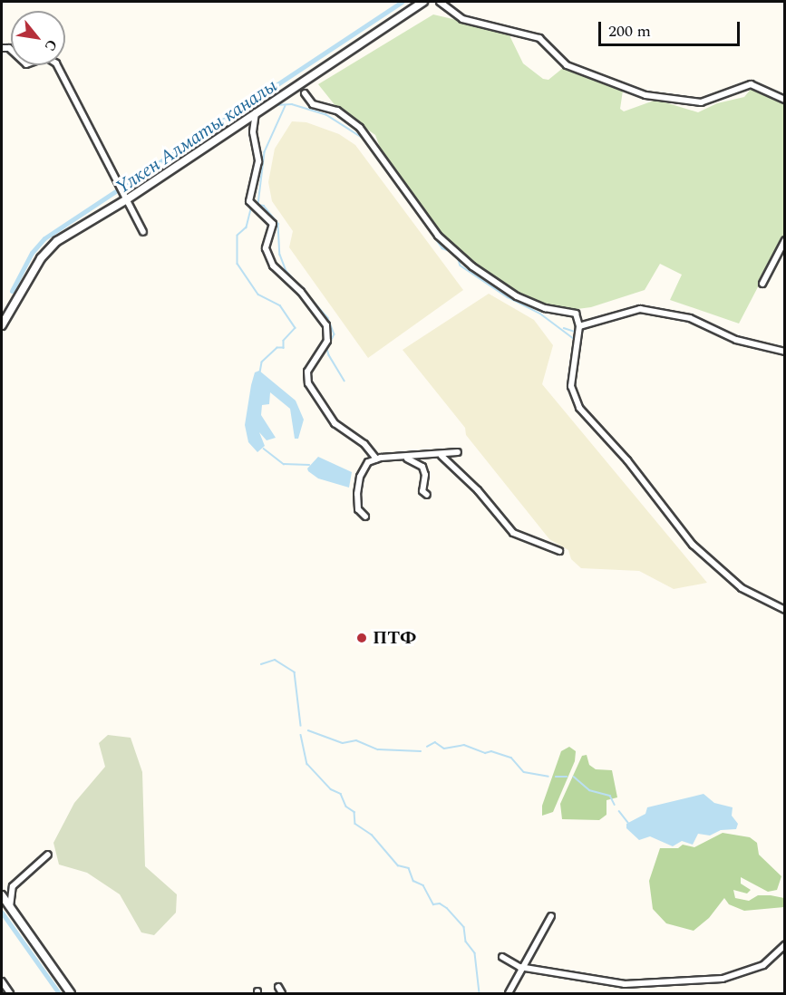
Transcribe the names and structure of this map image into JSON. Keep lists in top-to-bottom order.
{
  "water": ["Үлкен Алматы каналы"],
  "places": ["ПТФ"],
  "scale_bar": "200 m",
  "north": "bottom right"
}
